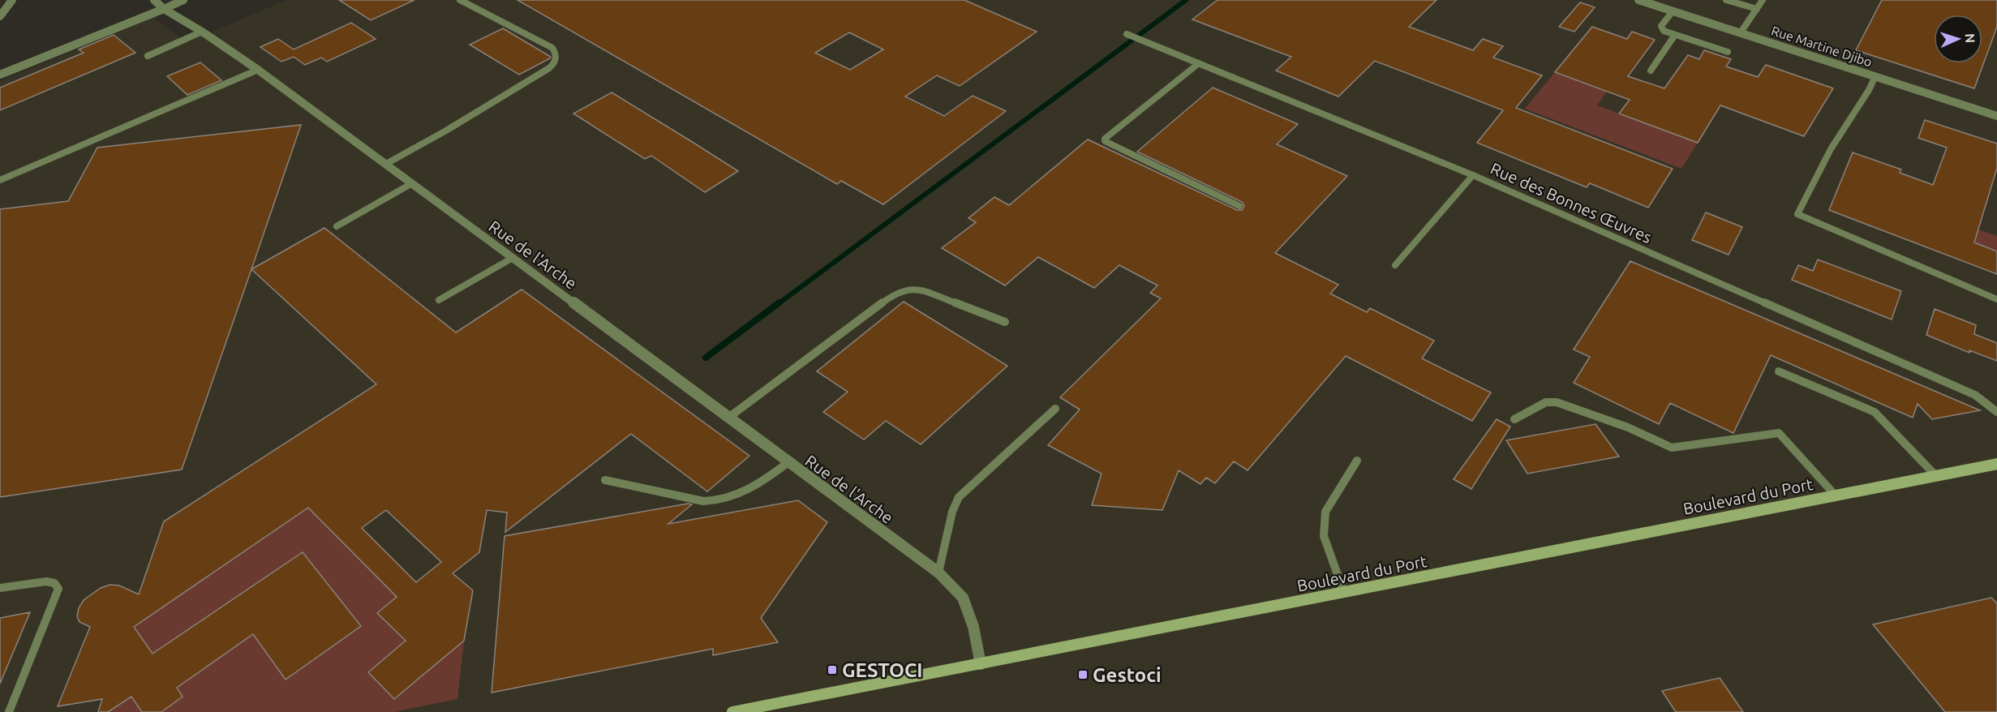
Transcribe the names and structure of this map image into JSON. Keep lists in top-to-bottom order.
{
  "streets": {
    "main road": ["Boulevard du Port"],
    "street": ["Rue Martine Djibo", "Rue de l'Arche"],
    "lane": ["Rue des Bonnes Œuvres"]
  },
  "crossings": [
    ["Rue de l'Arche", "Boulevard du Port"]
  ],
  "places": {
    "transit": ["GESTOCI", "Gestoci"]
  },
  "north": "right"
}
